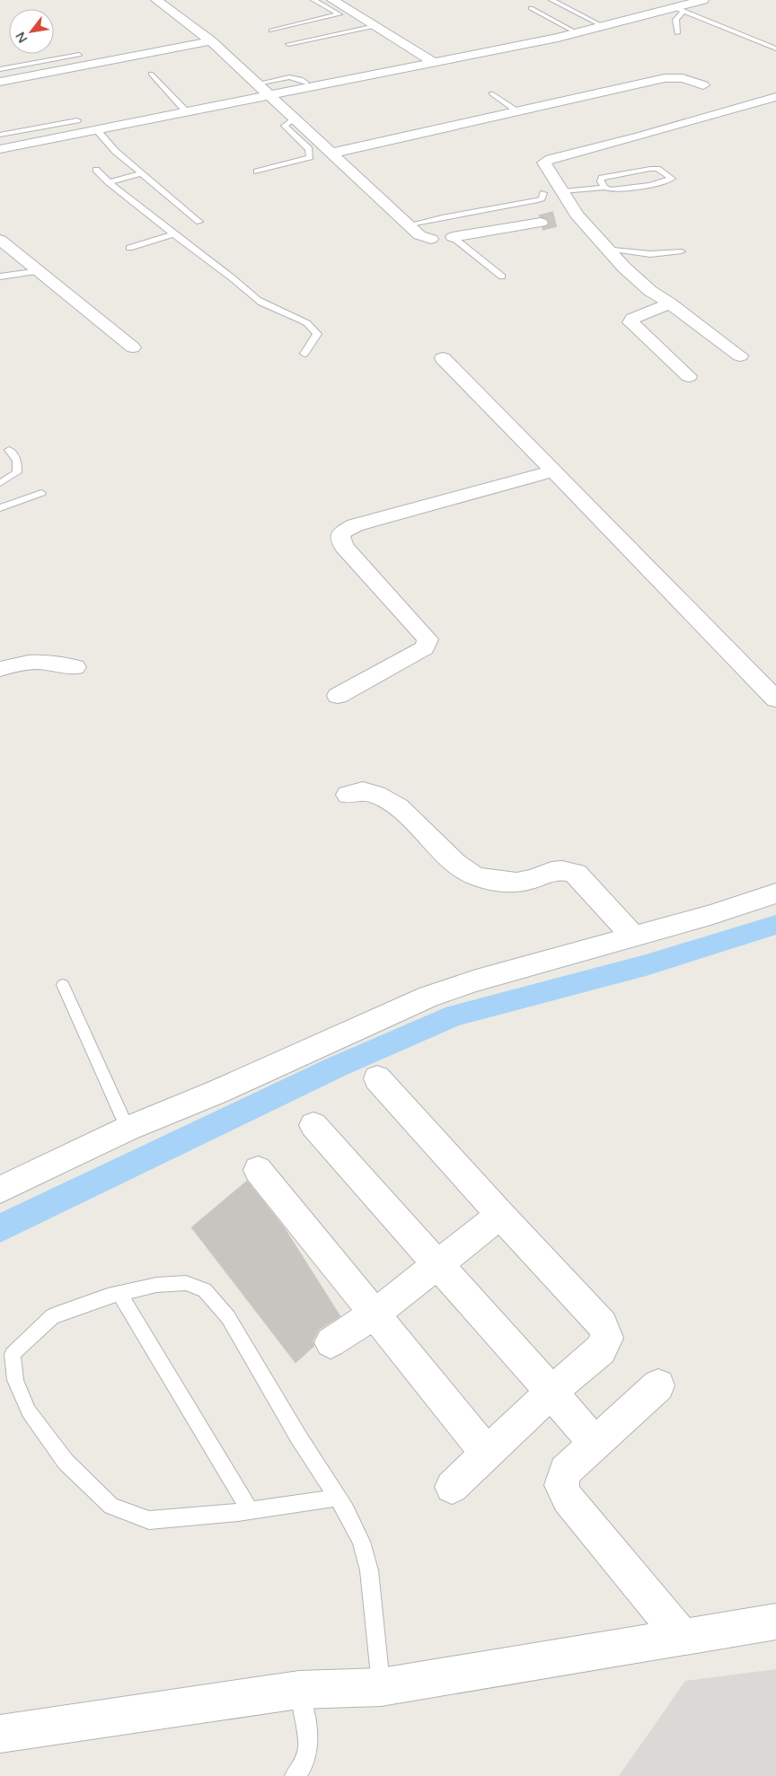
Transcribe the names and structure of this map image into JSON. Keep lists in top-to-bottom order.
{
  "north": "bottom left"
}
